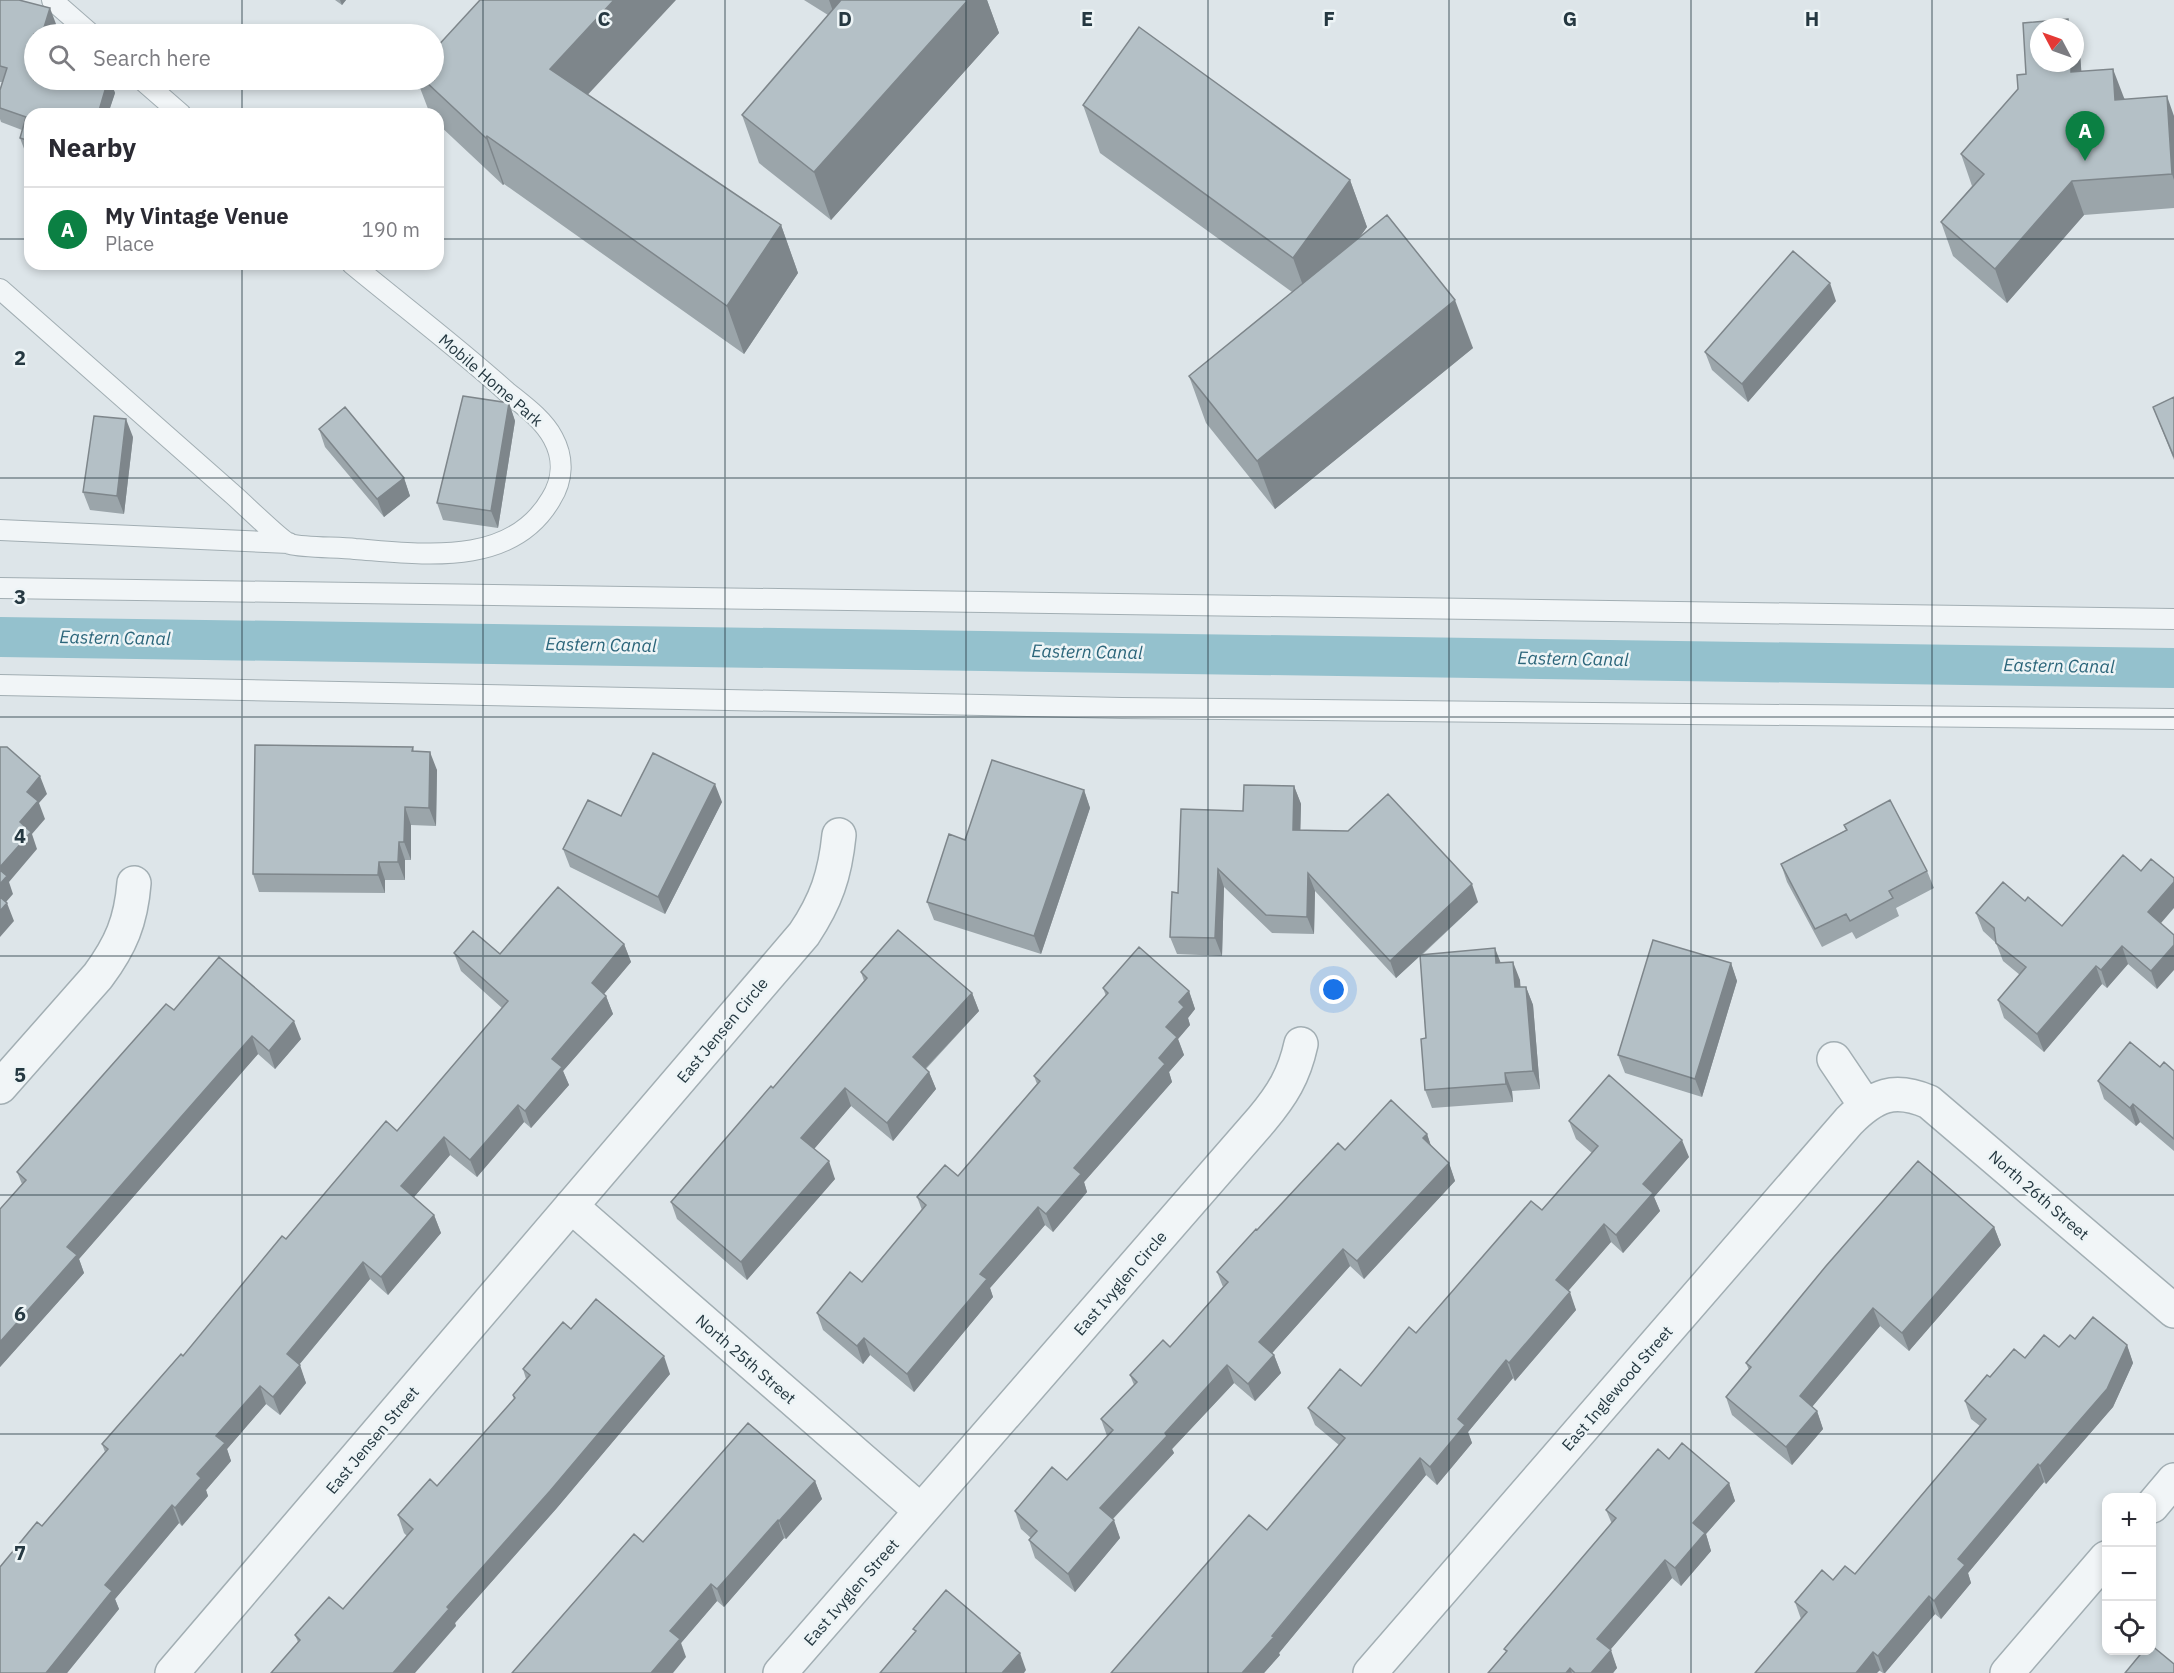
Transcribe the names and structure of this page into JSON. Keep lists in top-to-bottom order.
{
  "streets": {
    "street": [
      "East Jensen Circle",
      "North 26th Street",
      "East Ivyglen Circle",
      "North 25th Street",
      "East Inglewood Street",
      "East Jensen Street",
      "East Ivyglen Street"
    ],
    "lane": ["Mobile Home Park"]
  },
  "crossings": [
    ["East Jensen Circle", "North 25th Street"],
    ["East Jensen Circle", "East Jensen Street"],
    ["North 26th Street", "East Inglewood Street"],
    ["East Ivyglen Circle", "North 25th Street"],
    ["East Ivyglen Circle", "East Ivyglen Street"],
    ["North 25th Street", "East Jensen Street"],
    ["North 25th Street", "East Ivyglen Street"]
  ],
  "water": ["Eastern Canal"],
  "north": "top left",
  "page": {
    "search": "Search here",
    "heading": "Nearby",
    "pins": "A",
    "list": [
      {
        "mark": "A",
        "name": "My Vintage Venue",
        "note": "Place",
        "value": "190 m"
      }
    ],
    "map_buttons": ["+", "−"]
  },
  "grid": {
    "columns": [
      "C",
      "D",
      "E",
      "F",
      "G",
      "H"
    ],
    "rows": [
      "2",
      "3",
      "4",
      "5",
      "6",
      "7"
    ]
  }
}
